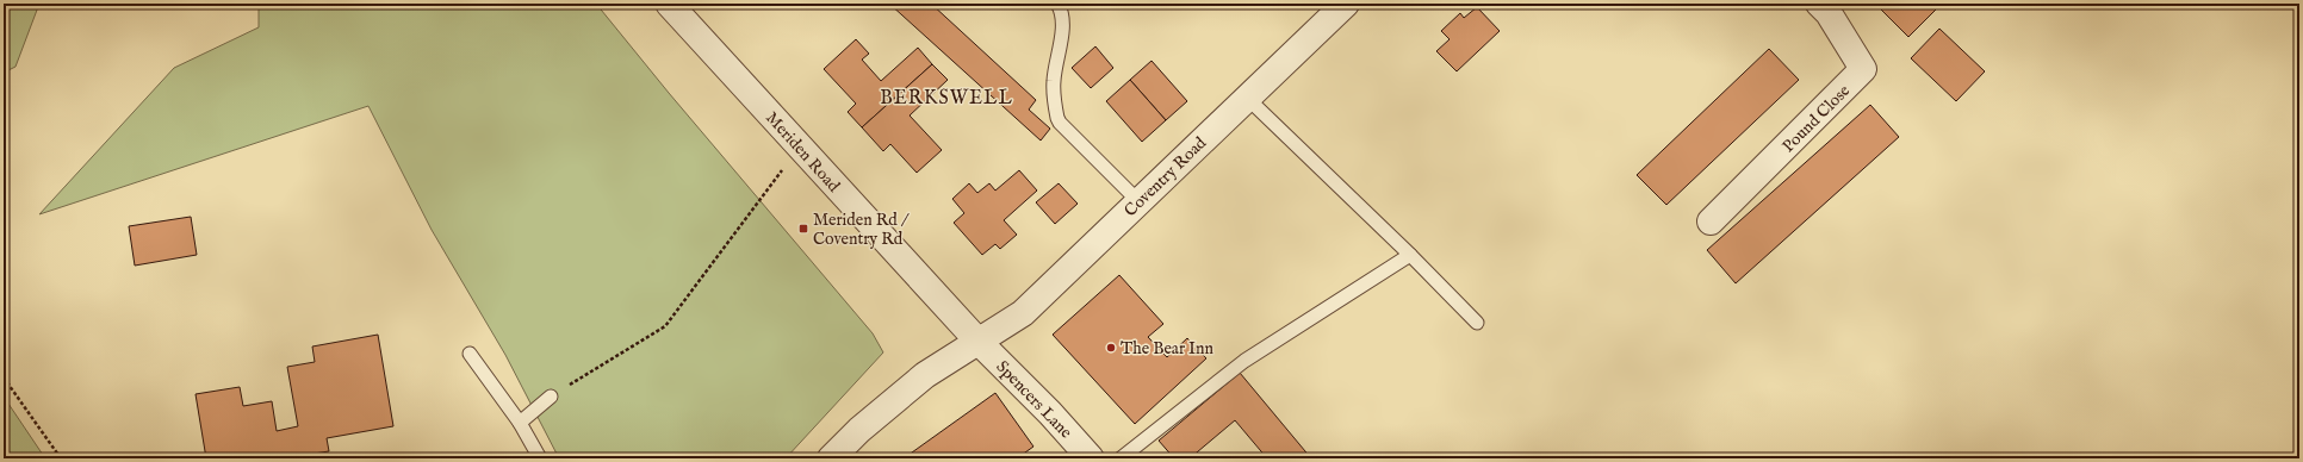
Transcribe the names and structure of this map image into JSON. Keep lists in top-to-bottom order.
{
  "streets": {
    "street": [
      "Pound Close",
      "Meriden Road",
      "Coventry Road",
      "Spencers Lane"
    ]
  },
  "crossings": [
    ["Meriden Road", "Coventry Road"],
    ["Meriden Road", "Spencers Lane"],
    ["Coventry Road", "Spencers Lane"]
  ],
  "districts": ["BERKSWELL"],
  "places": {
    "transit": ["Meriden Rd / Coventry Rd"],
    "other": ["The Bear Inn"]
  }
}
